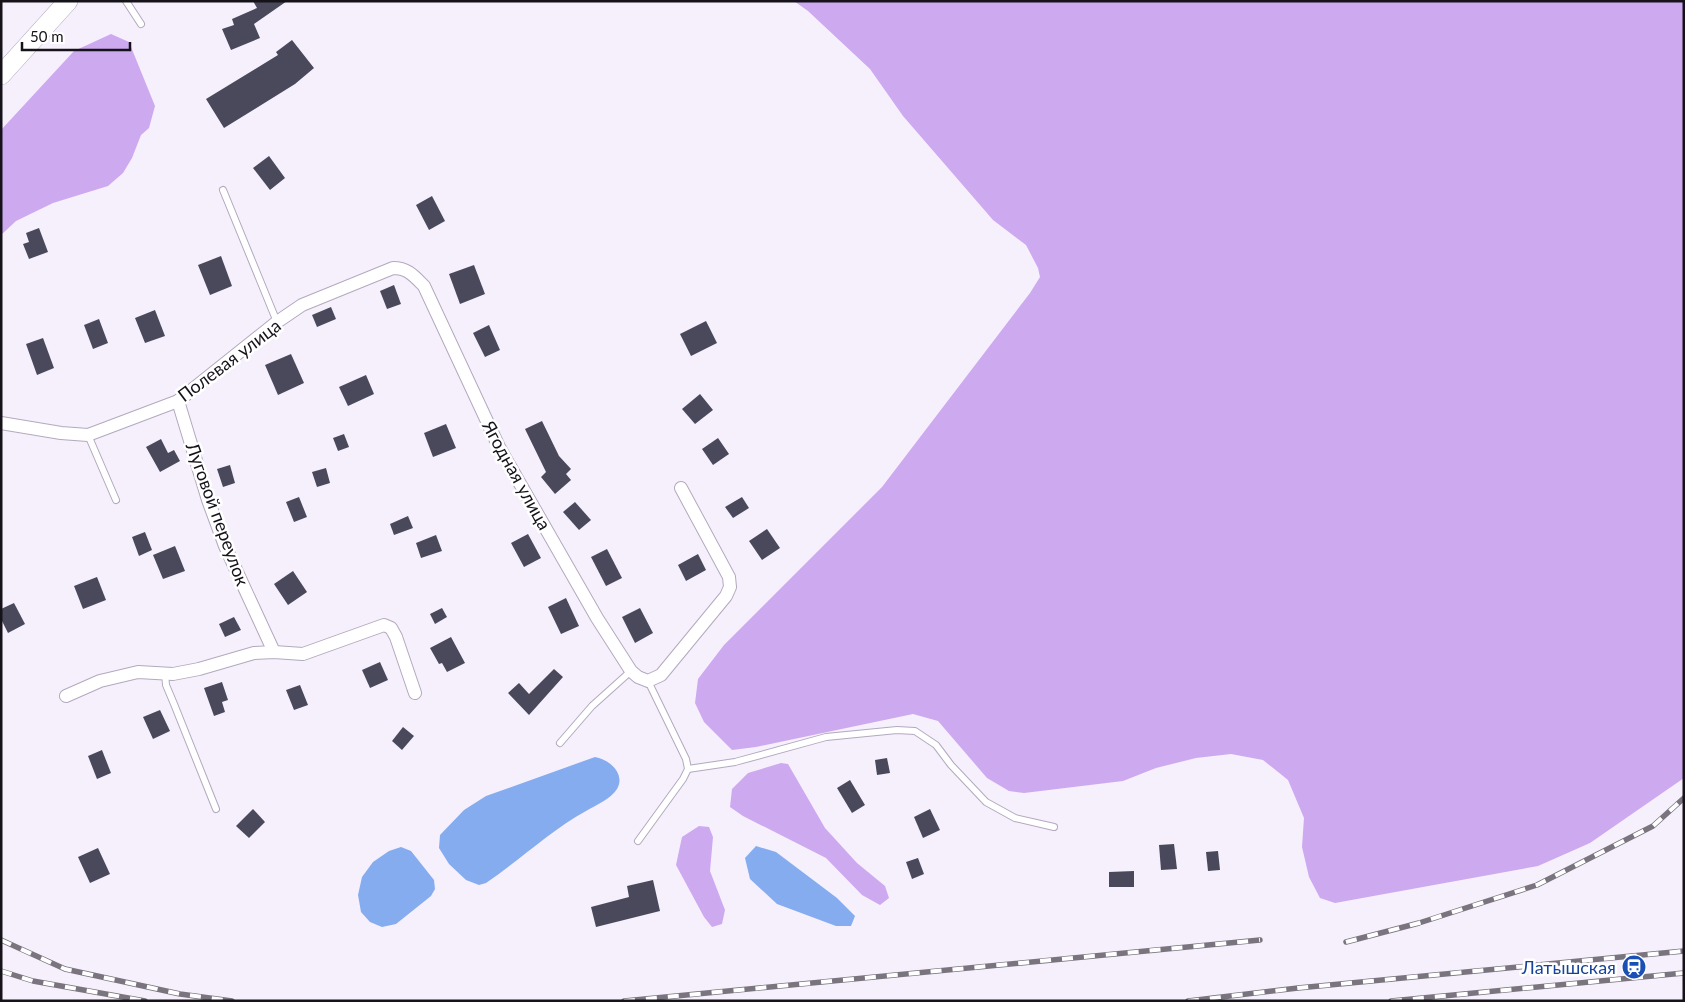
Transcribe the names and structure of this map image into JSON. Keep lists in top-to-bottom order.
{
  "streets": {
    "street": ["Полевая улица", "Ягодная улица", "Луговой переулок"]
  },
  "crossings": [
    ["Полевая улица", "Ягодная улица"],
    ["Полевая улица", "Луговой переулок"]
  ],
  "places": {
    "station": ["Латышская"]
  },
  "scale_bar": "50 m"
}
